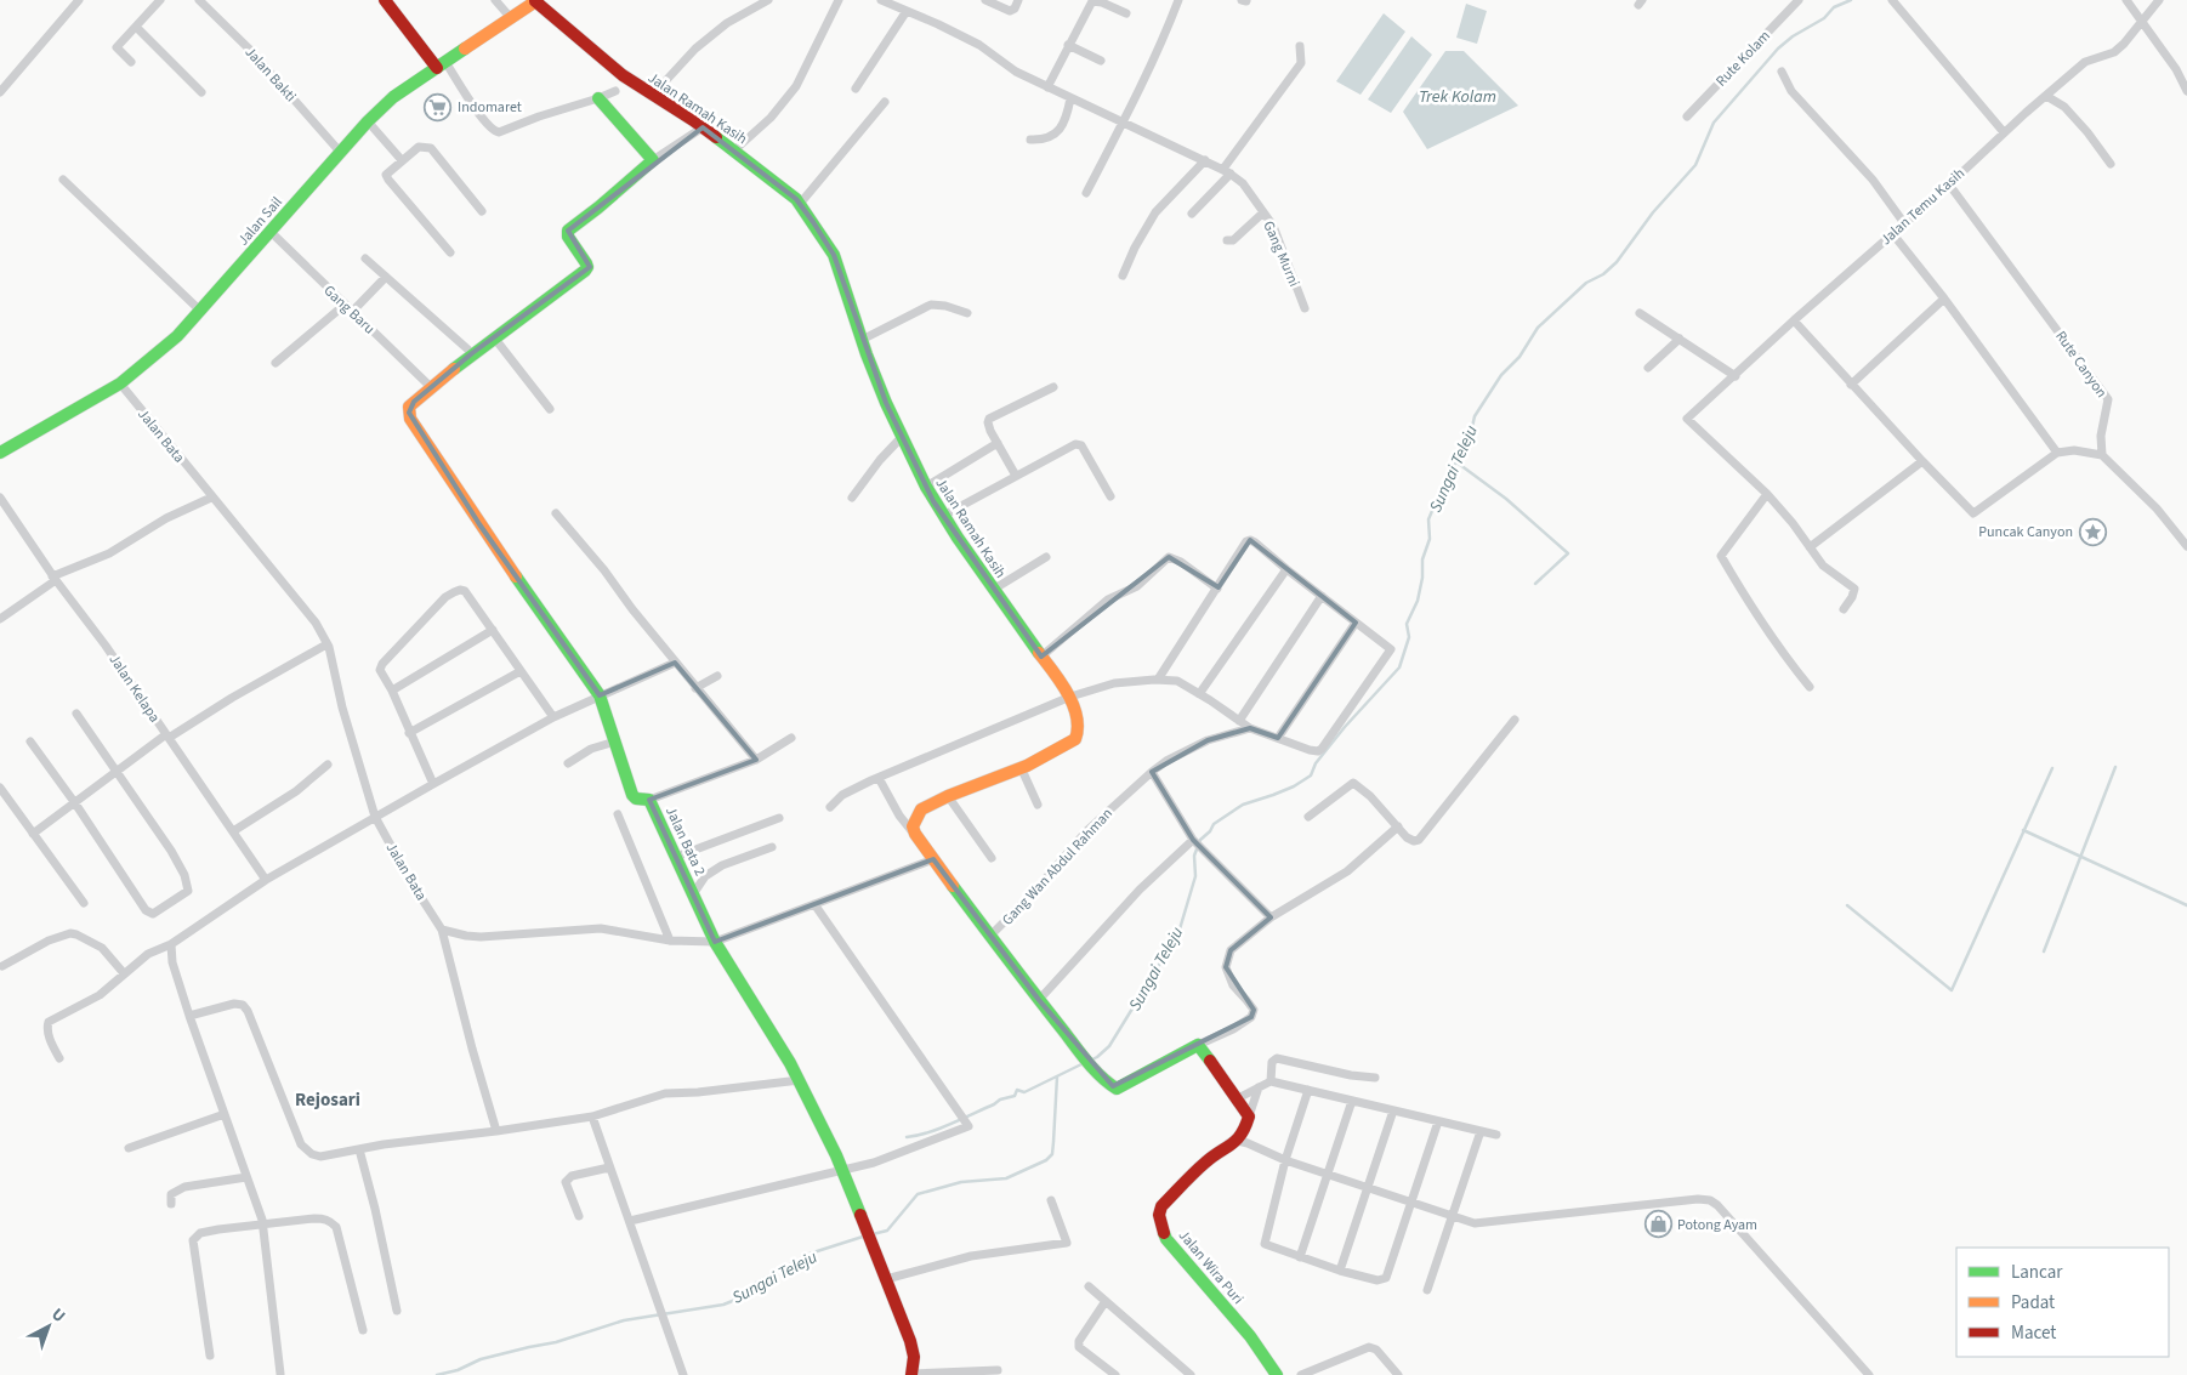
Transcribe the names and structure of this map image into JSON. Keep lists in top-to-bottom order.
{
  "streets": {
    "street": [
      "Rute Kolam",
      "Jalan Bakti",
      "Jalan Ramah Kasih",
      "Jalan Temu Kasih",
      "Jalan Sail",
      "Gang Murni",
      "Gang Baru",
      "Rute Canyon",
      "Jalan Bata",
      "Jalan Kelapa",
      "Jalan Bata 2",
      "Gang Wan Abdul Rahman",
      "Jalan Wira Puri"
    ]
  },
  "crossings": [
    ["Jalan Bakti", "Jalan Sail"],
    ["Jalan Ramah Kasih", "Jalan Sail"],
    ["Jalan Temu Kasih", "Rute Canyon"],
    ["Jalan Sail", "Gang Baru"],
    ["Jalan Sail", "Jalan Bata"],
    ["Gang Baru", "Jalan Bata 2"]
  ],
  "districts": ["Rejosari"],
  "water": ["Trek Kolam", "Sungai Teleju"],
  "places": {
    "supermarket": ["Indomaret"],
    "place": ["Puncak Canyon"],
    "shop": ["Potong Ayam"]
  },
  "legend": ["Lancar", "Padat", "Macet"],
  "north": "top right"
}
